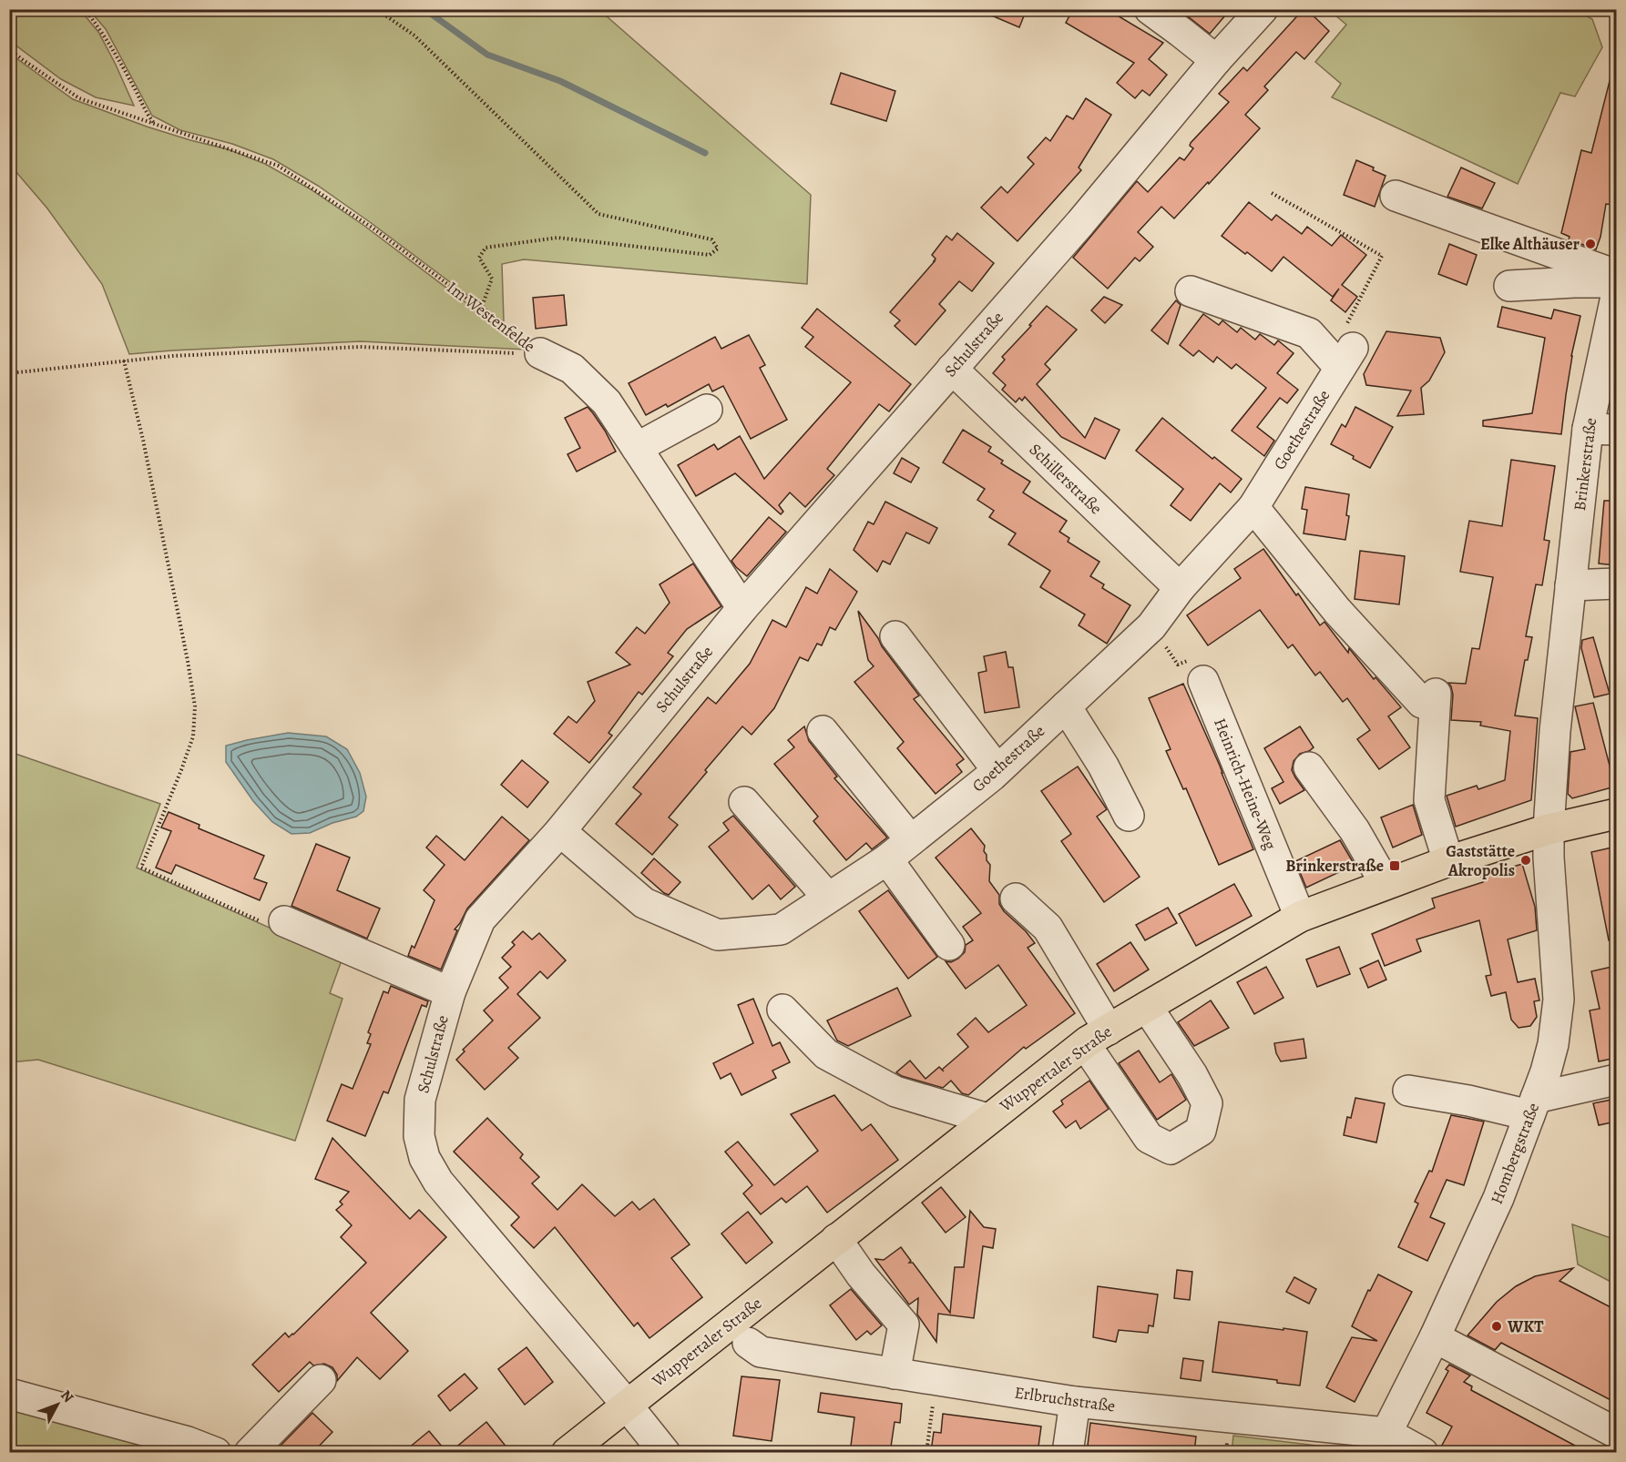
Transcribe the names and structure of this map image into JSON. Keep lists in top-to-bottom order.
{
  "streets": {
    "main road": ["Wuppertaler Straße"],
    "street": [
      "Im Westenfelde",
      "Schulstraße",
      "Goethestraße",
      "Brinkerstraße",
      "Schillerstraße",
      "Heinrich-Heine-Weg",
      "Hombergstraße",
      "Erlbruchstraße"
    ]
  },
  "crossings": [
    ["Im Westenfelde", "Schulstraße"],
    ["Schulstraße", "Goethestraße"],
    ["Schulstraße", "Schillerstraße"],
    ["Schulstraße", "Wuppertaler Straße"],
    ["Goethestraße", "Schillerstraße"],
    ["Brinkerstraße", "Wuppertaler Straße"],
    ["Brinkerstraße", "Hombergstraße"],
    ["Heinrich-Heine-Weg", "Wuppertaler Straße"],
    ["Wuppertaler Straße", "Hombergstraße"],
    ["Hombergstraße", "Erlbruchstraße"]
  ],
  "places": {
    "other": ["Elke Althäuser", "Gaststätte Akropolis", "WKT"],
    "transit": ["Brinkerstraße"]
  },
  "north": "top right"
}
